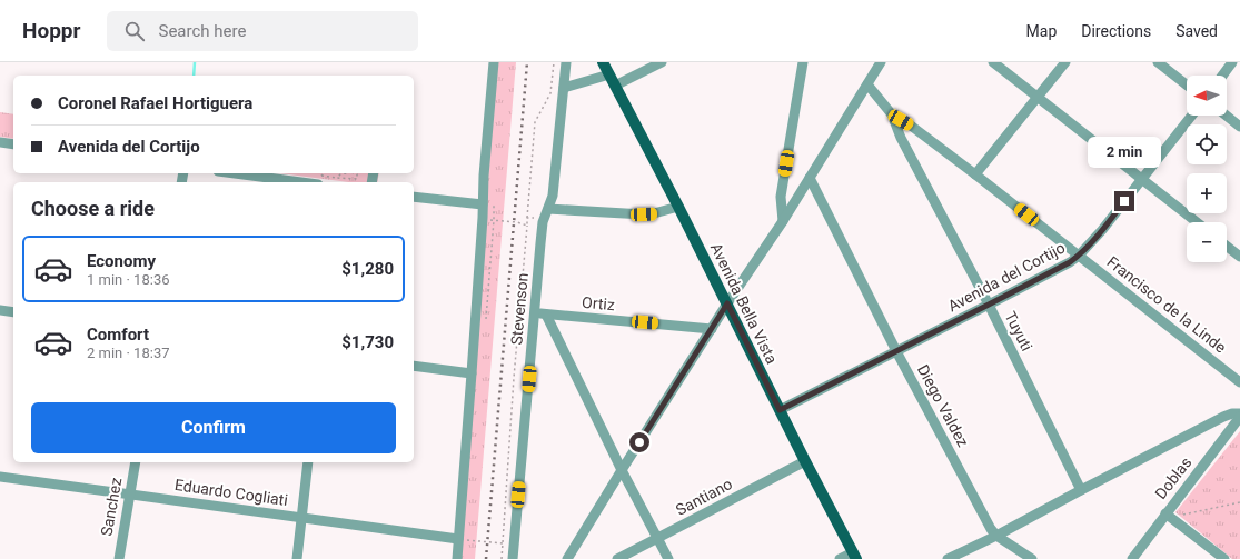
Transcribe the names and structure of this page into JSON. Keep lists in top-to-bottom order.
{
  "streets": {
    "main road": ["Avenida Bella Vista"],
    "street": [
      "Avenida del Cortijo",
      "Ortiz",
      "Francisco de la Linde",
      "Stevenson",
      "Tuyuti",
      "Diego Valdez",
      "Doblas",
      "Eduardo Cogliati",
      "Santiano",
      "Sanchez"
    ]
  },
  "crossings": [
    ["Avenida del Cortijo", "Avenida Bella Vista"],
    ["Avenida del Cortijo", "Francisco de la Linde"],
    ["Avenida del Cortijo", "Tuyuti"],
    ["Avenida del Cortijo", "Diego Valdez"],
    ["Ortiz", "Stevenson"],
    ["Avenida Bella Vista", "Santiano"],
    ["Francisco de la Linde", "Tuyuti"],
    ["Eduardo Cogliati", "Sanchez"]
  ],
  "north": "left",
  "page": {
    "header": "Hoppr",
    "search": "Search here",
    "nav": ["Map", "Directions", "Saved"],
    "map_buttons": ["+", "−"],
    "banner": ["Coronel Rafael Hortiguera", "Avenida del Cortijo"],
    "bubble": "2 min",
    "heading": "Choose a ride",
    "list": [
      {
        "name": "Economy",
        "note": "1 min · 18:36",
        "value": "$1,280"
      },
      {
        "name": "Comfort",
        "note": "2 min · 18:37",
        "value": "$1,730"
      }
    ],
    "buttons": "Confirm"
  }
}
